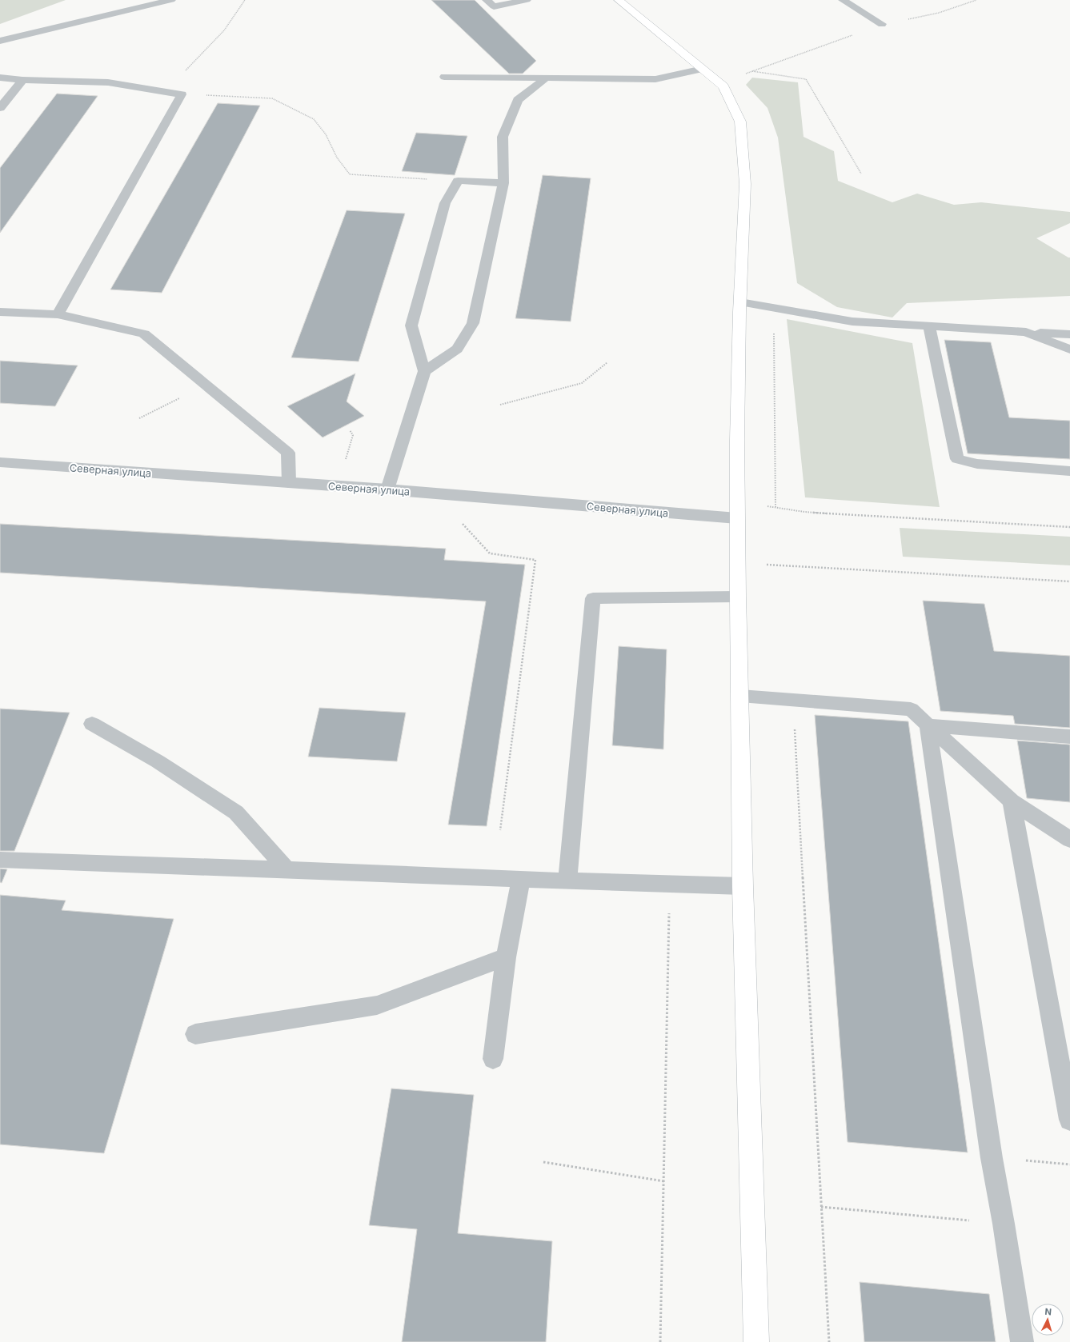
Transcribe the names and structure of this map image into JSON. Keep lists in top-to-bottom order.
{
  "streets": {
    "street": ["Северная улица"]
  },
  "north": "top"
}
